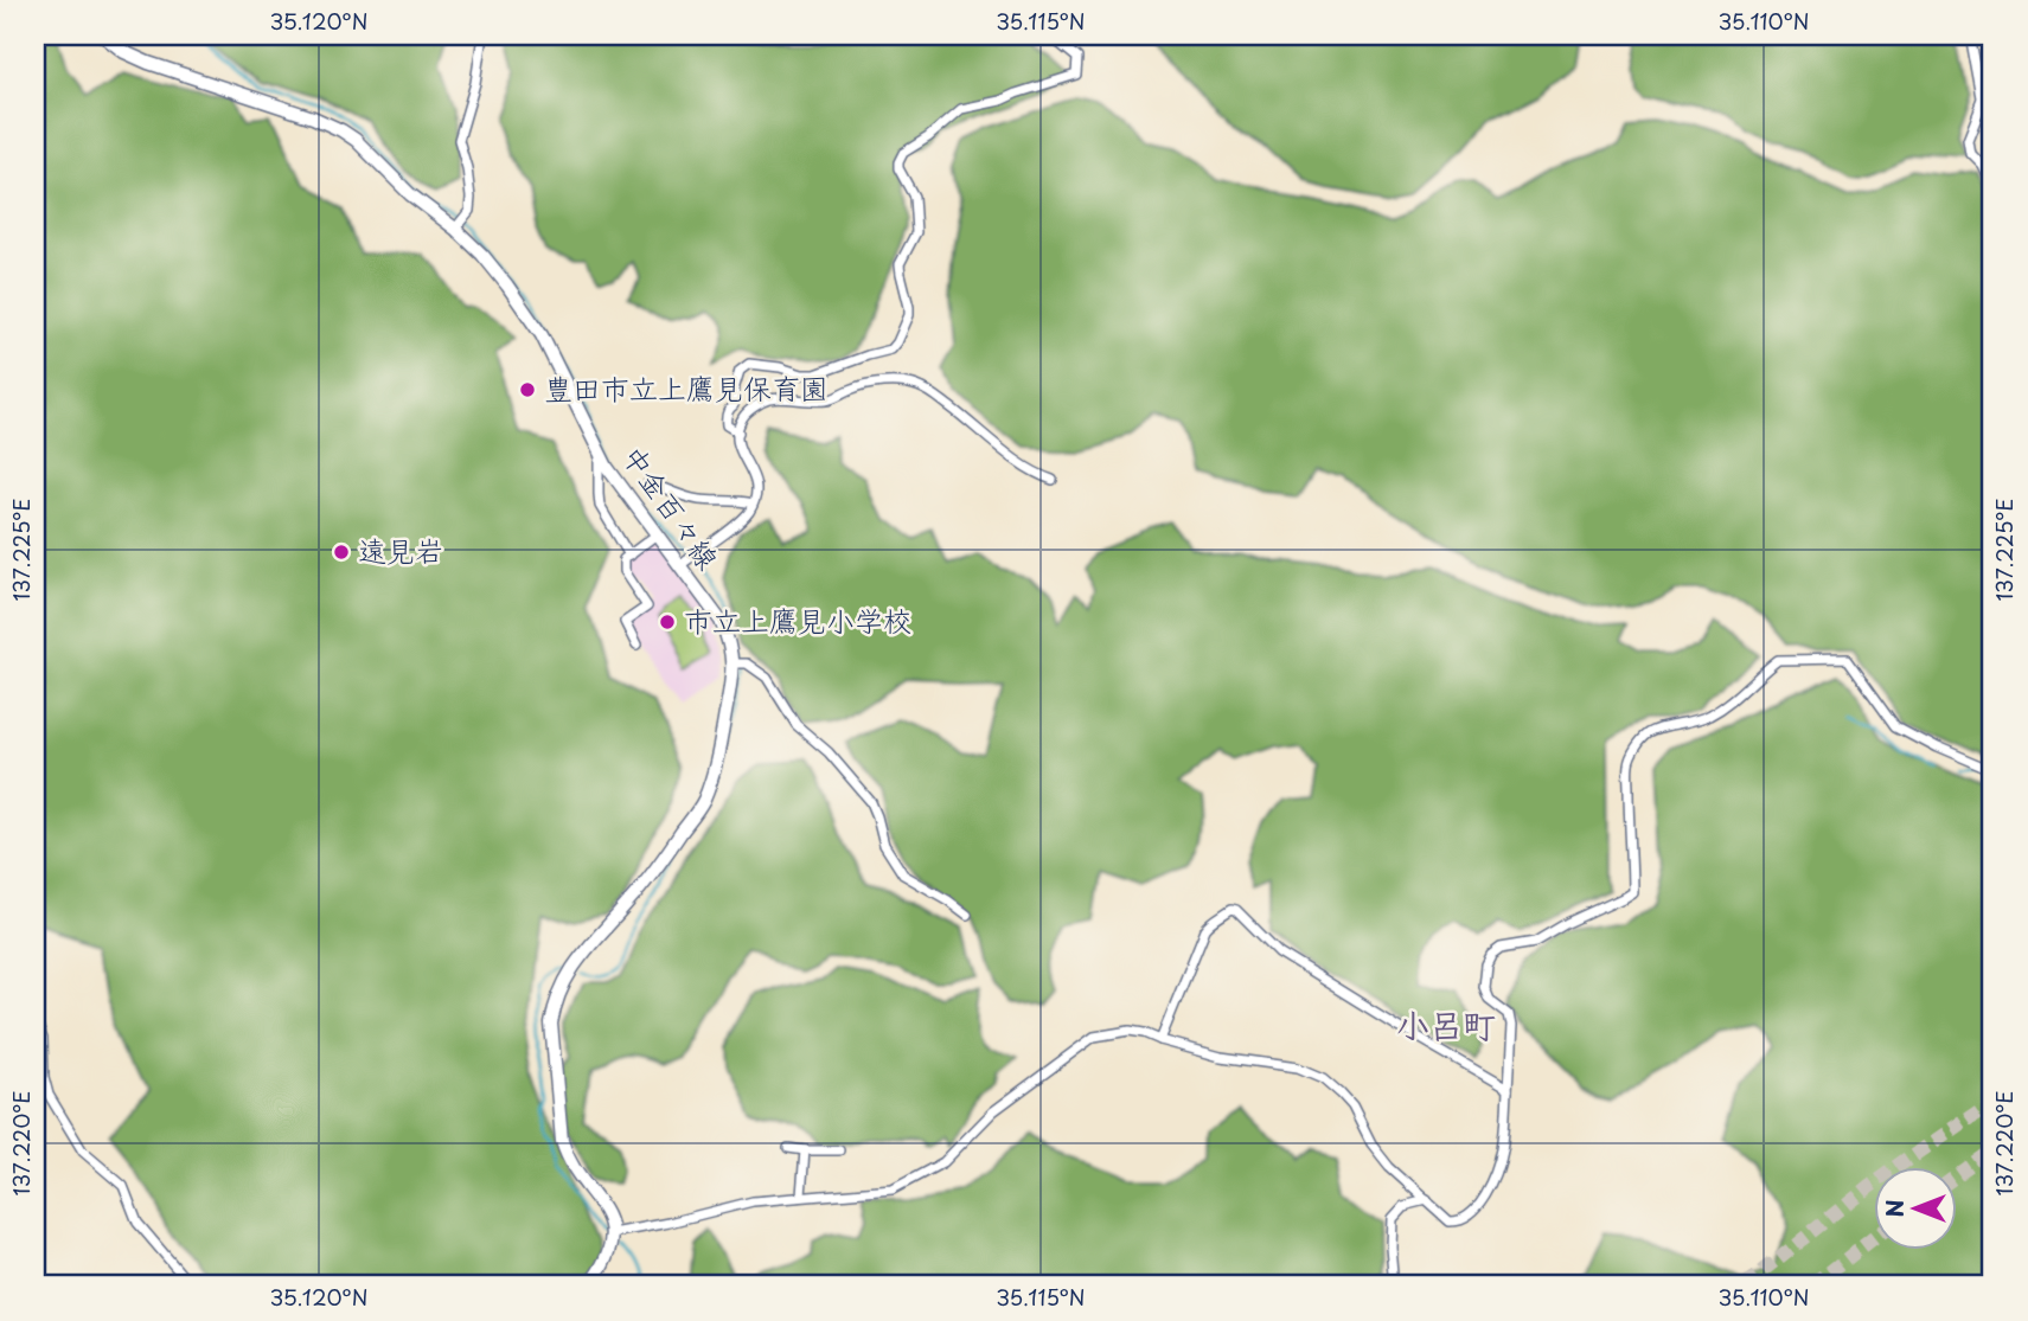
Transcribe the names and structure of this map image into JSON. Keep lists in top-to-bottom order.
{
  "streets": {
    "main road": ["中金百々線"]
  },
  "districts": ["小呂町"],
  "places": ["豊田市立上鷹見保育園", "遠見岩", "市立上鷹見小学校"],
  "north": "left",
  "coordinates": [
    "35.120°N",
    "35.115°N",
    "35.110°N",
    "137.225°E",
    "137.220°E"
  ]
}
